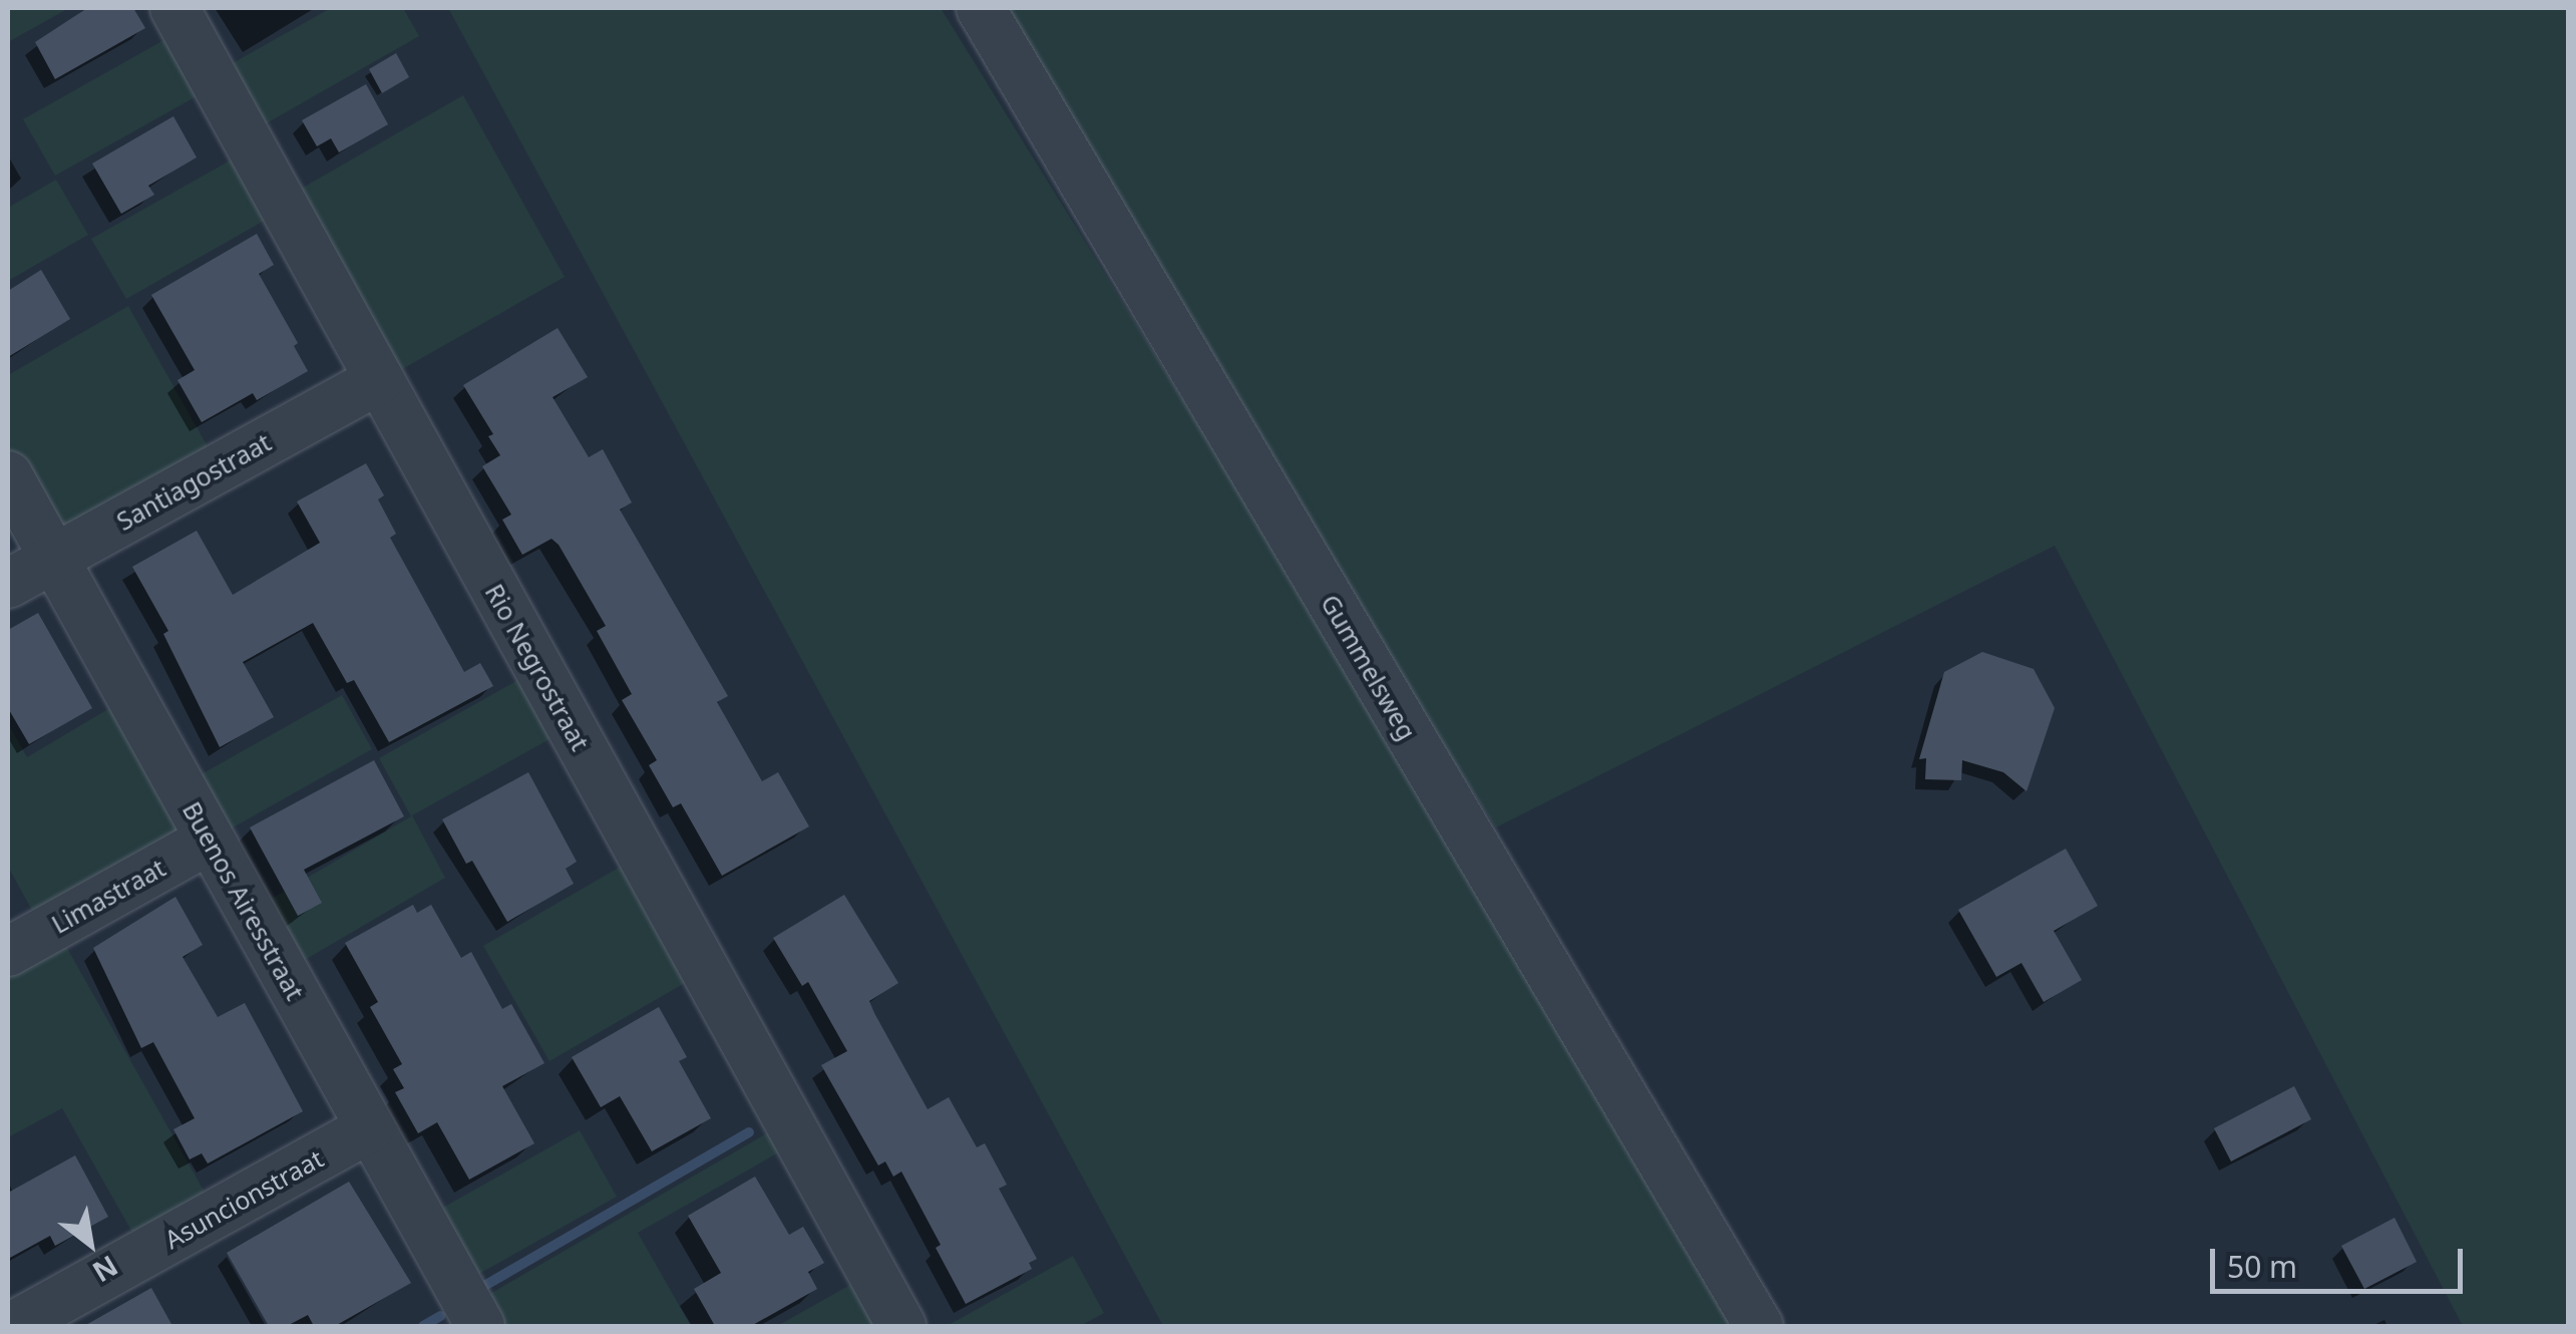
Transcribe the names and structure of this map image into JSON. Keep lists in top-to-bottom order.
{
  "streets": {
    "street": [
      "Santiagostraat",
      "Rio Negrostraat",
      "Gummelsweg",
      "Limastraat",
      "Buenos Airesstraat",
      "Asuncionstraat"
    ]
  },
  "crossings": [
    ["Santiagostraat", "Rio Negrostraat"],
    ["Santiagostraat", "Buenos Airesstraat"],
    ["Limastraat", "Buenos Airesstraat"],
    ["Buenos Airesstraat", "Asuncionstraat"]
  ],
  "scale_bar": "50 m",
  "north": "bottom right"
}
